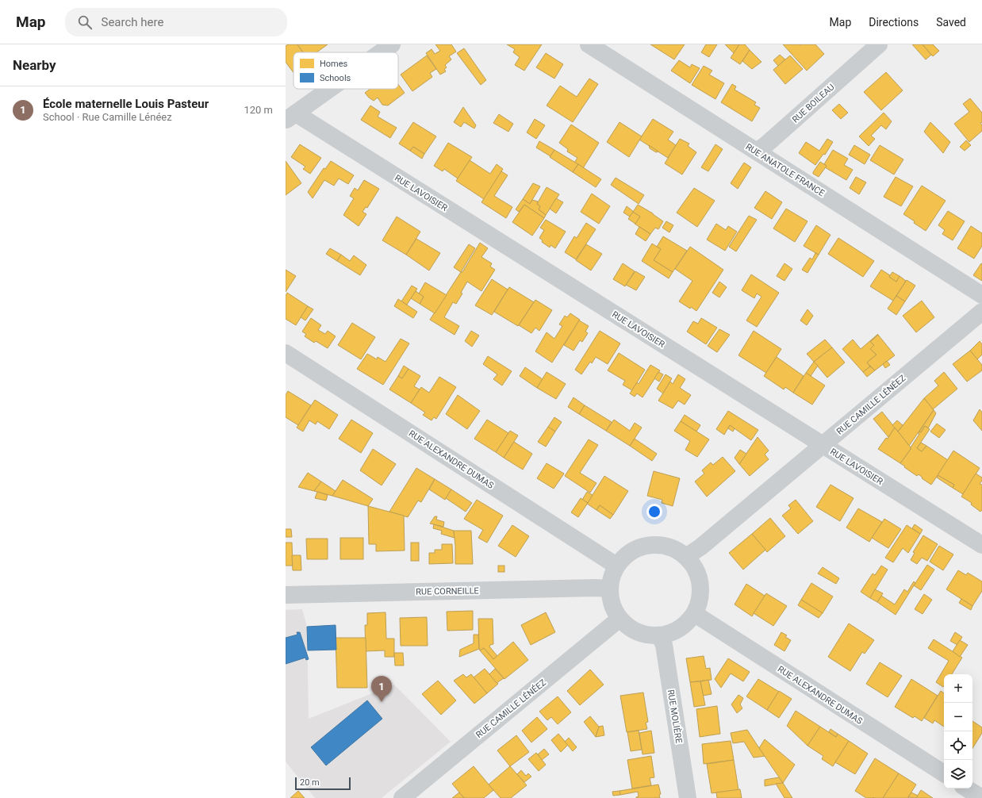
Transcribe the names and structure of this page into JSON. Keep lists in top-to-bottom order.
{
  "streets": {
    "street": [
      "RUE BOILEAU",
      "RUE ANATOLE FRANCE",
      "RUE LAVOISIER",
      "RUE CAMILLE LÉNÉEZ",
      "RUE ALEXANDRE DUMAS",
      "RUE CORNEILLE",
      "RUE MOLIÈRE"
    ]
  },
  "crossings": [
    ["RUE BOILEAU", "RUE ANATOLE FRANCE"],
    ["RUE LAVOISIER", "RUE CAMILLE LÉNÉEZ"],
    ["RUE CAMILLE LÉNÉEZ", "RUE ALEXANDRE DUMAS"],
    ["RUE CAMILLE LÉNÉEZ", "RUE CORNEILLE"],
    ["RUE CAMILLE LÉNÉEZ", "RUE MOLIÈRE"],
    ["RUE ALEXANDRE DUMAS", "RUE CORNEILLE"],
    ["RUE ALEXANDRE DUMAS", "RUE MOLIÈRE"],
    ["RUE CORNEILLE", "RUE MOLIÈRE"]
  ],
  "legend": ["Homes", "Schools"],
  "scale_bar": "20 m",
  "page": {
    "header": "Map",
    "search": "Search here",
    "nav": ["Map", "Directions", "Saved"],
    "heading": "Nearby",
    "list": [
      {
        "mark": "1",
        "name": "École maternelle Louis Pasteur",
        "note": "School · Rue Camille Lénéez",
        "value": "120 m"
      }
    ],
    "map_buttons": ["+", "−"],
    "pins": "1",
    "scale": "20 m"
  }
}
